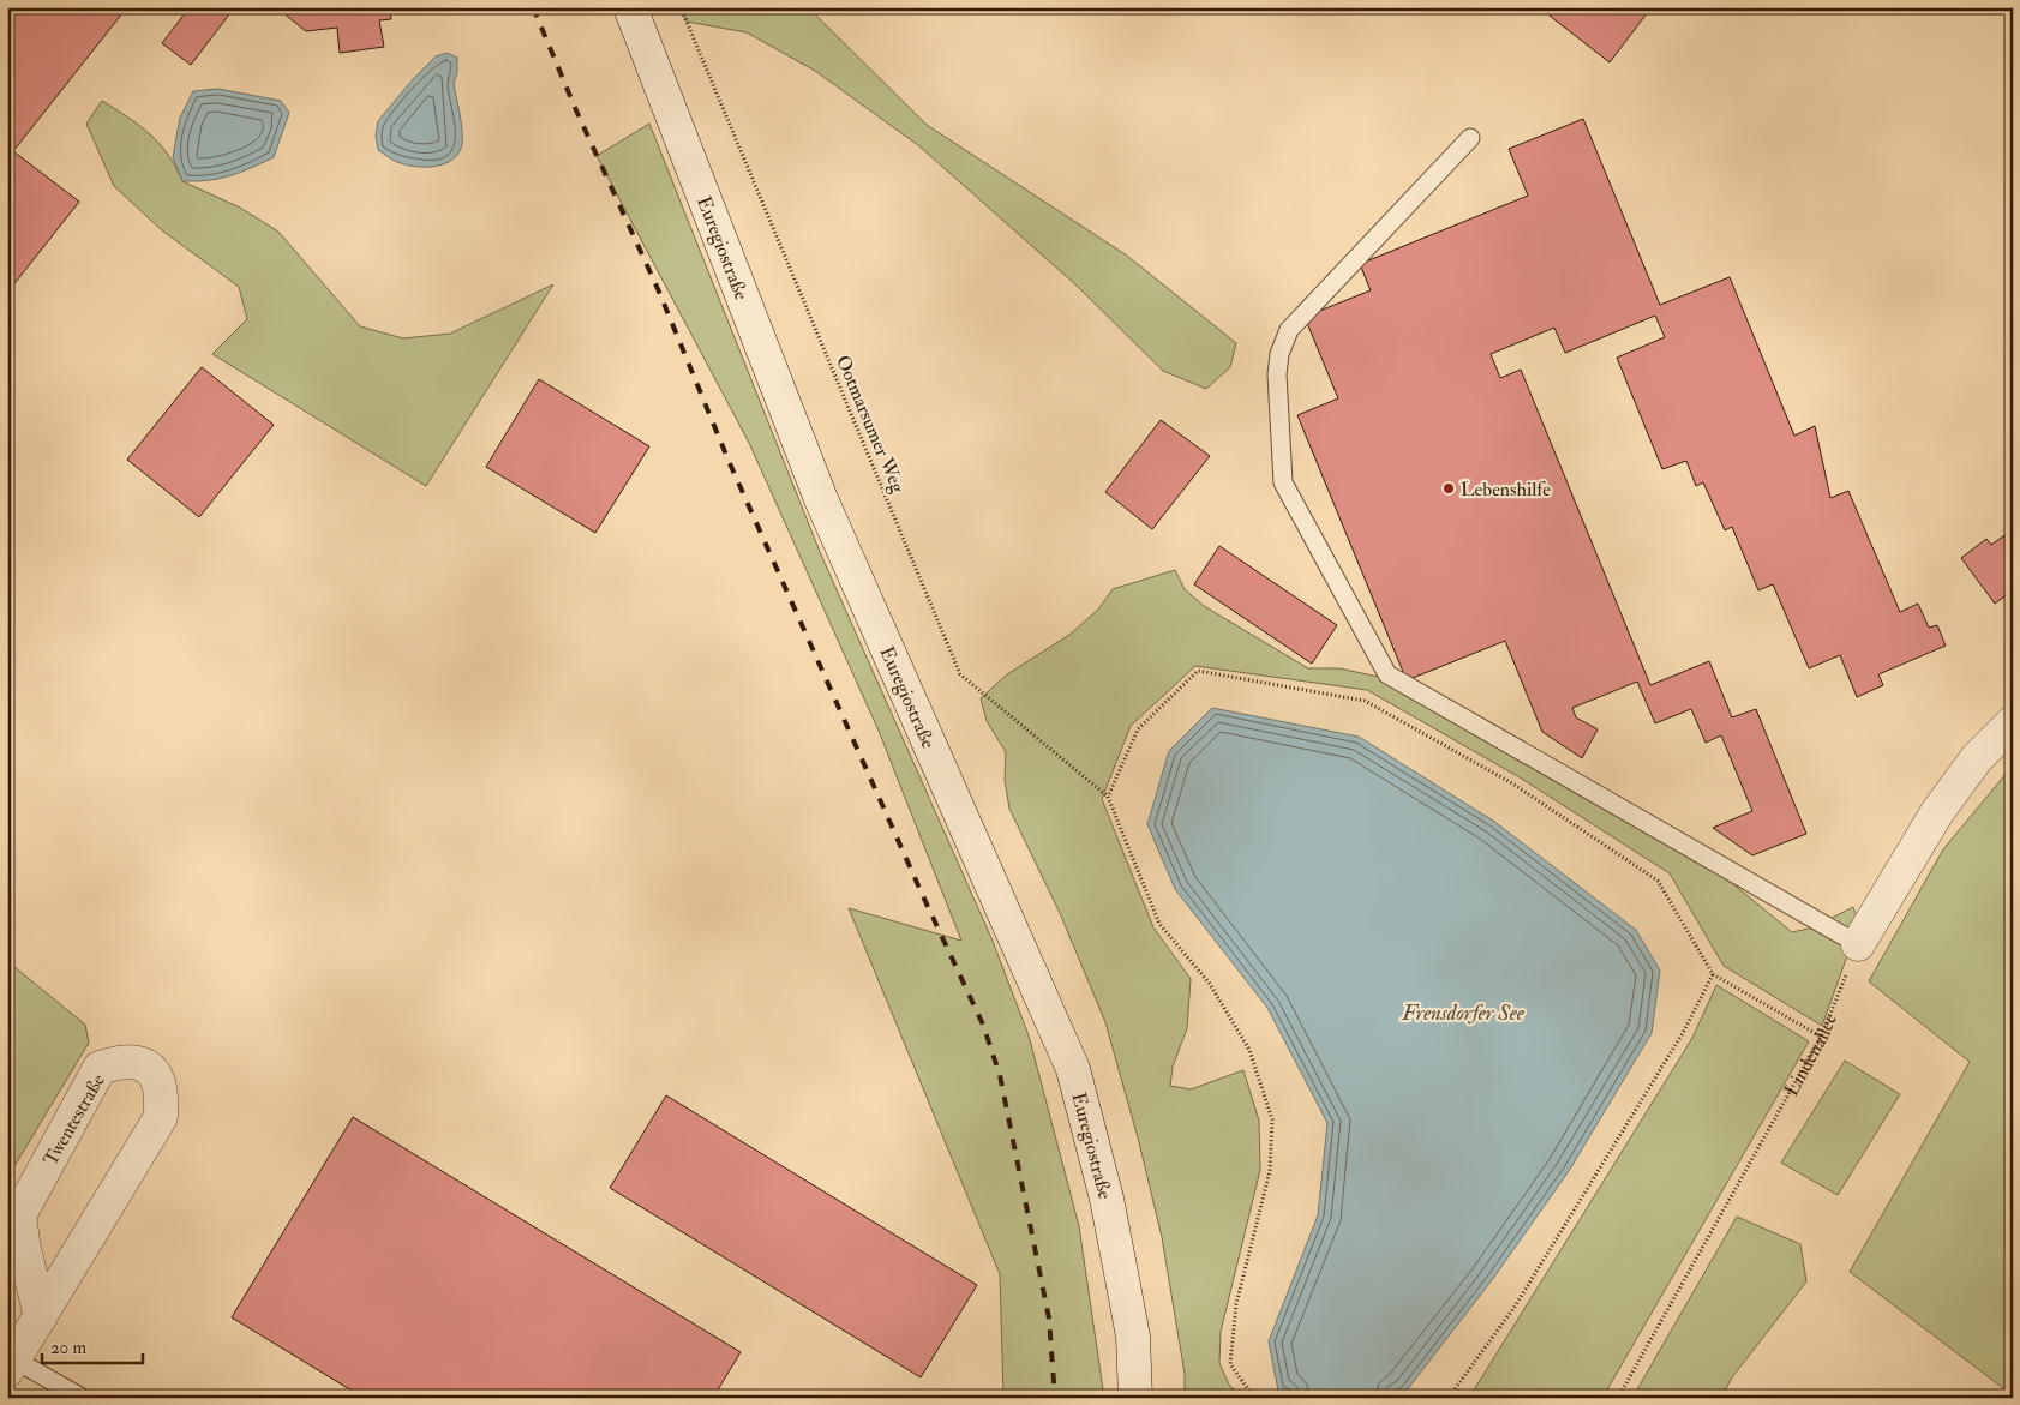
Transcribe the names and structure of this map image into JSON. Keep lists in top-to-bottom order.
{
  "streets": {
    "main road": ["Euregiostraße", "Twentestraße"],
    "path": ["Ootmarsumer Weg", "Lindenallee"]
  },
  "water": ["Frensdorfer See"],
  "places": ["Lebenshilfe"],
  "scale_bar": "20 m"
}
